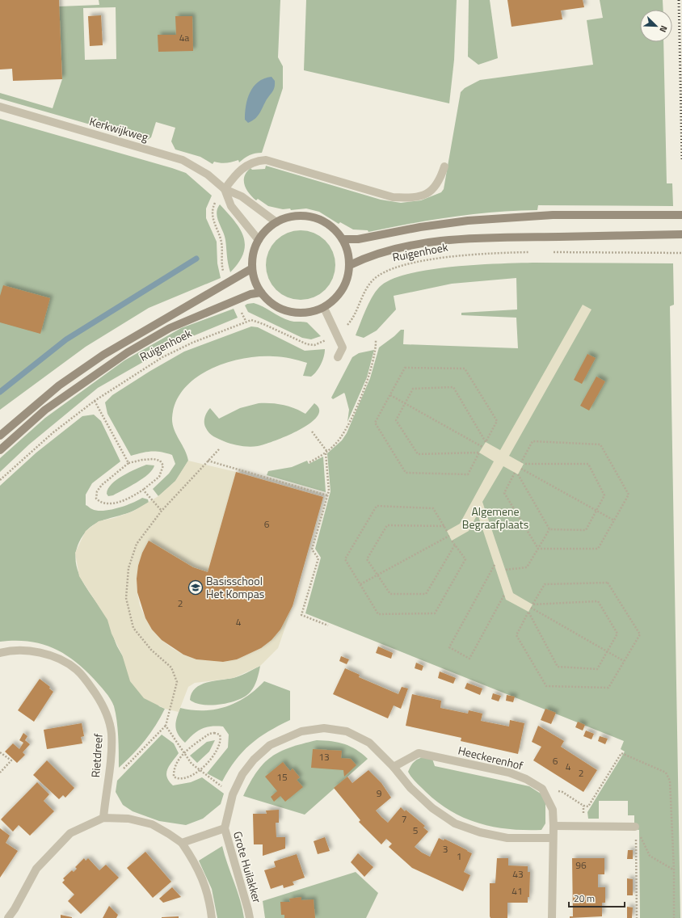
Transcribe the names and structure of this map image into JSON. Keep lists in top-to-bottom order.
{
  "streets": {
    "main road": ["Ruigenhoek"],
    "street": [
      "Kerkwijkweg",
      "Rietdreef",
      "Heeckerenhof",
      "Grote Huilakker"
    ]
  },
  "crossings": [
    ["Kerkwijkweg", "Ruigenhoek"]
  ],
  "parks": ["Algemene Begraafplaats"],
  "places": {
    "school or university": ["Basisschool Het Kompas"]
  },
  "house_numbers": [
    "4a",
    "6",
    "2",
    "4",
    "13",
    "6",
    "4",
    "2",
    "15",
    "9",
    "7",
    "5",
    "3",
    "1",
    "96",
    "43",
    "41"
  ],
  "scale_bar": "20 m",
  "north": "bottom right"
}
